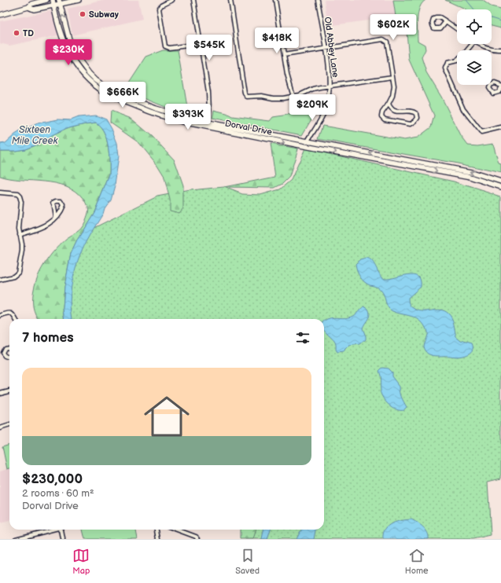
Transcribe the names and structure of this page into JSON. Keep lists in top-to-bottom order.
{
  "streets": {
    "main road": ["Dorval Drive"],
    "street": ["Old Abbey Lane"]
  },
  "crossings": [
    ["Old Abbey Lane", "Dorval Drive"]
  ],
  "water": ["Sixteen Mile Creek"],
  "places": ["Subway", "TD"],
  "page": {
    "price": [
      "$602K",
      "$418K",
      "$545K",
      "$230K",
      "$666K",
      "$209K",
      "$393K"
    ],
    "heading": "7 homes",
    "list": [
      {
        "name": "$230,000",
        "note": "2 rooms · 60 m² · Dorval Drive"
      }
    ],
    "tabs": ["Map", "Saved", "Home"]
  }
}
